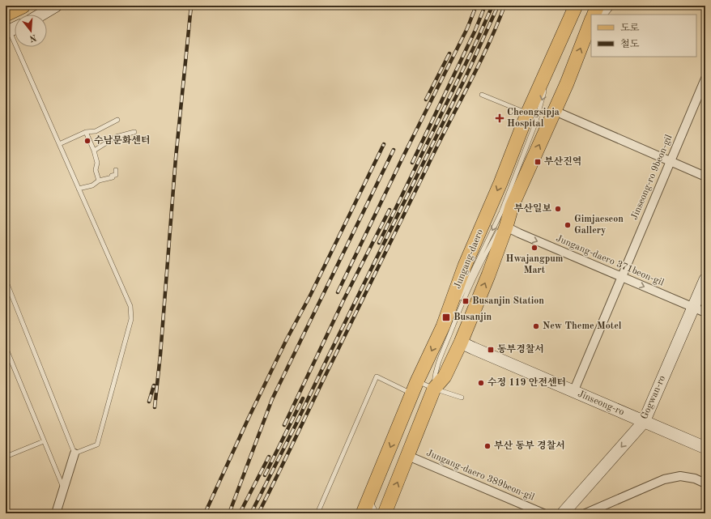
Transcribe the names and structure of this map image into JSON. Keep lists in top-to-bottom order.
{
  "streets": {
    "main road": ["Jungang-daero", "Gogwan-ro", "Jinseong-ro"],
    "street": ["Jinseong-ro 9beon-gil", "Jungang-daero 371beon-gil", "Jungang-daero 389beon-gil"]
  },
  "crossings": [
    ["Jinseong-ro 9beon-gil", "Jungang-daero 371beon-gil"],
    ["Jinseong-ro 9beon-gil", "Jinseong-ro"],
    ["Jungang-daero 371beon-gil", "Gogwan-ro"],
    ["Gogwan-ro", "Jinseong-ro"]
  ],
  "one_way": ["Jungang-daero 371beon-gil", "Gogwan-ro"],
  "places": {
    "health": ["Cheongsipja Hospital"],
    "other": [
      "수남문화센터",
      "부산일보",
      "Gimjaeseon Gallery",
      "Hwajangpum Mart",
      "New Theme Motel",
      "수정 119 안전센터",
      "부산 동부 경찰서"
    ],
    "transit": [
      "부산진역",
      "Busanjin Station",
      "Busanjin",
      "동부경찰서"
    ]
  },
  "legend": ["도로", "철도"],
  "north": "bottom"
}
